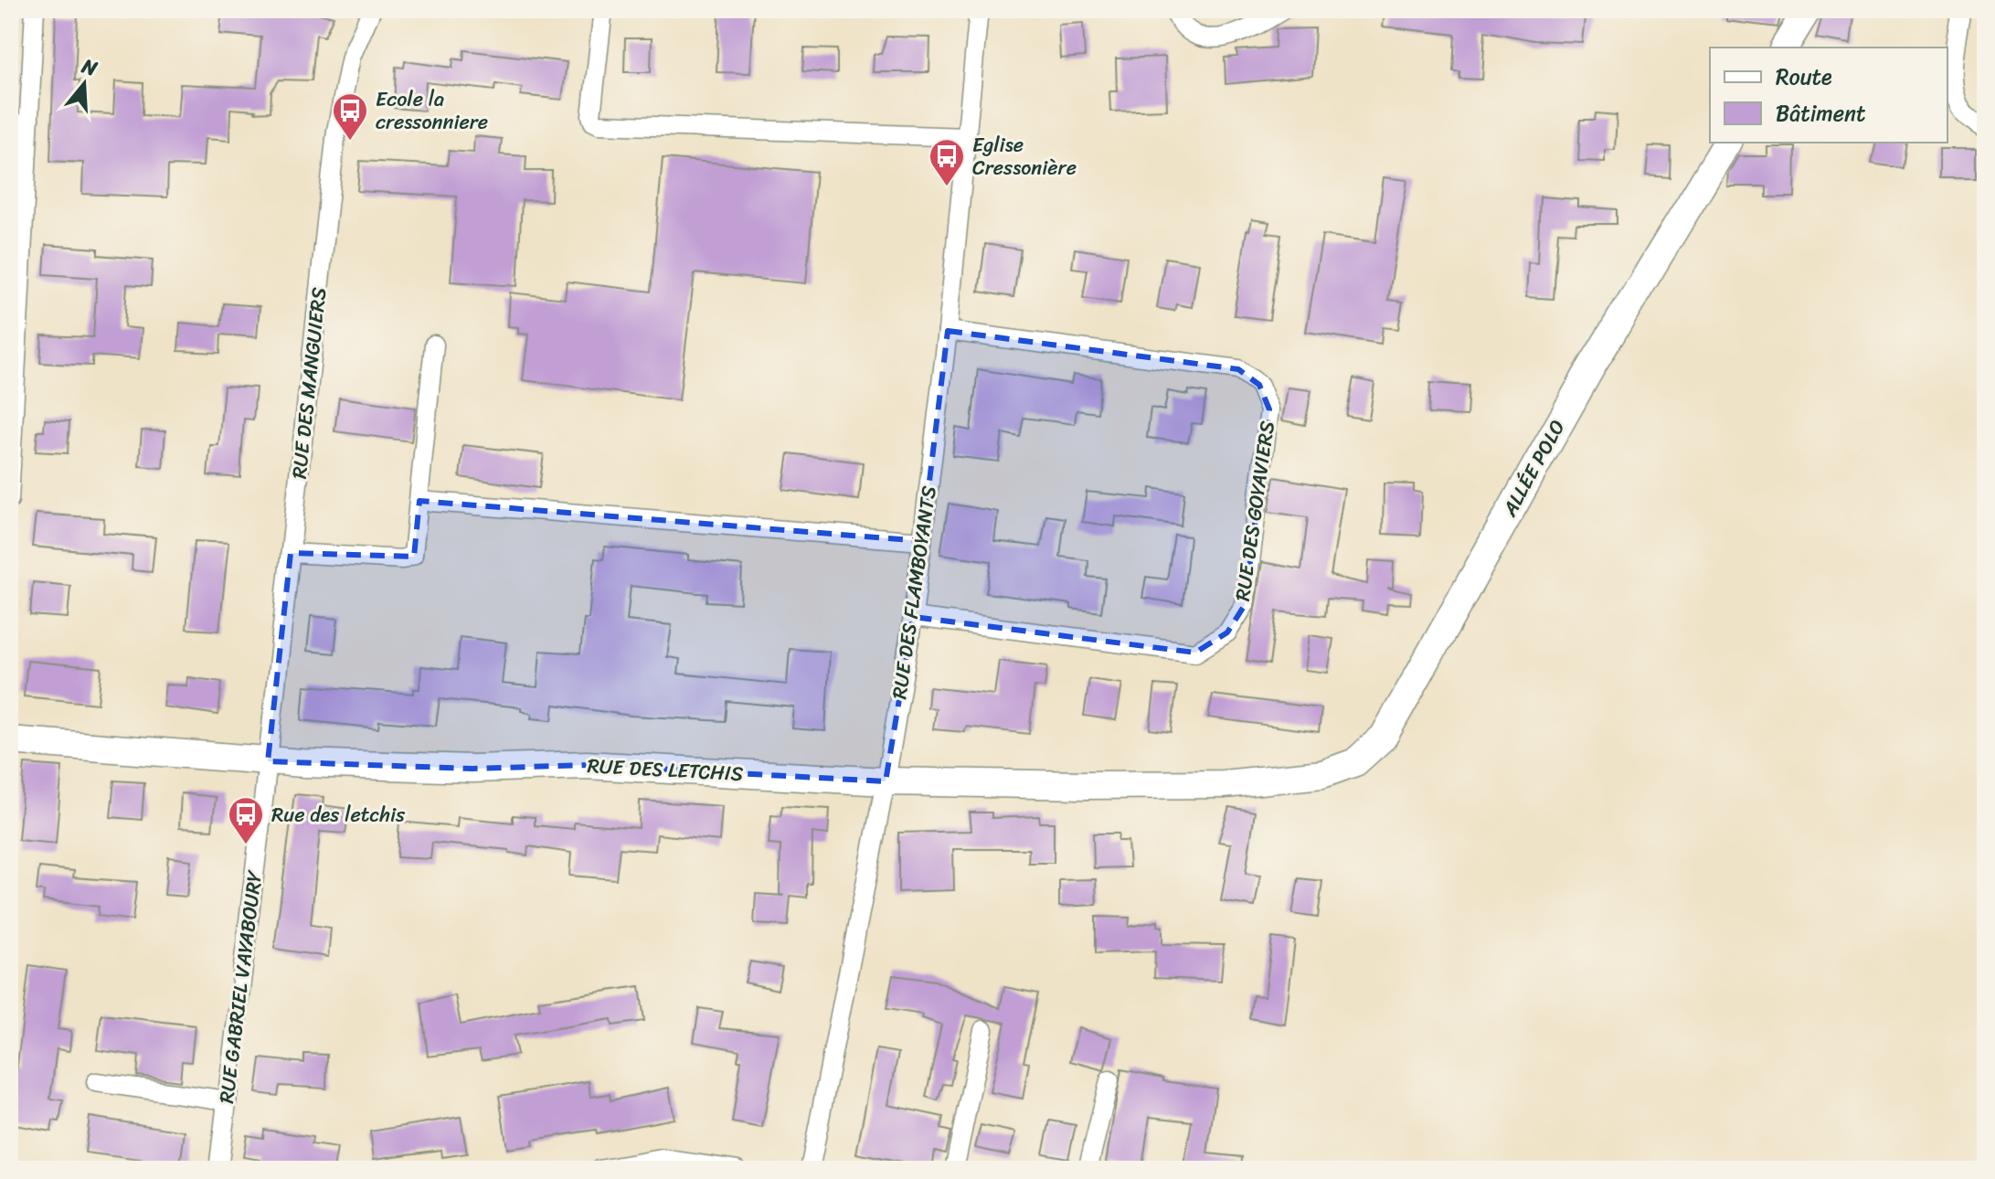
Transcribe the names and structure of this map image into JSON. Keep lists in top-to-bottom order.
{
  "streets": {
    "street": [
      "RUE DES MANGUIERS",
      "ALLÉE POLO",
      "RUE DES GOYAVIERS",
      "RUE DES FLAMBOYANTS",
      "RUE DES LETCHIS",
      "RUE GABRIEL VAYABOURY"
    ]
  },
  "crossings": [
    ["RUE DES MANGUIERS", "RUE DES LETCHIS"],
    ["RUE DES MANGUIERS", "RUE GABRIEL VAYABOURY"],
    ["ALLÉE POLO", "RUE DES LETCHIS"],
    ["RUE DES GOYAVIERS", "RUE DES FLAMBOYANTS"],
    ["RUE DES FLAMBOYANTS", "RUE DES LETCHIS"],
    ["RUE DES LETCHIS", "RUE GABRIEL VAYABOURY"]
  ],
  "places": {
    "bus stop": ["Ecole la cressonniere", "Eglise Cressonière", "Rue des letchis"]
  },
  "legend": ["Route", "Bâtiment"],
  "north": "top"
}
